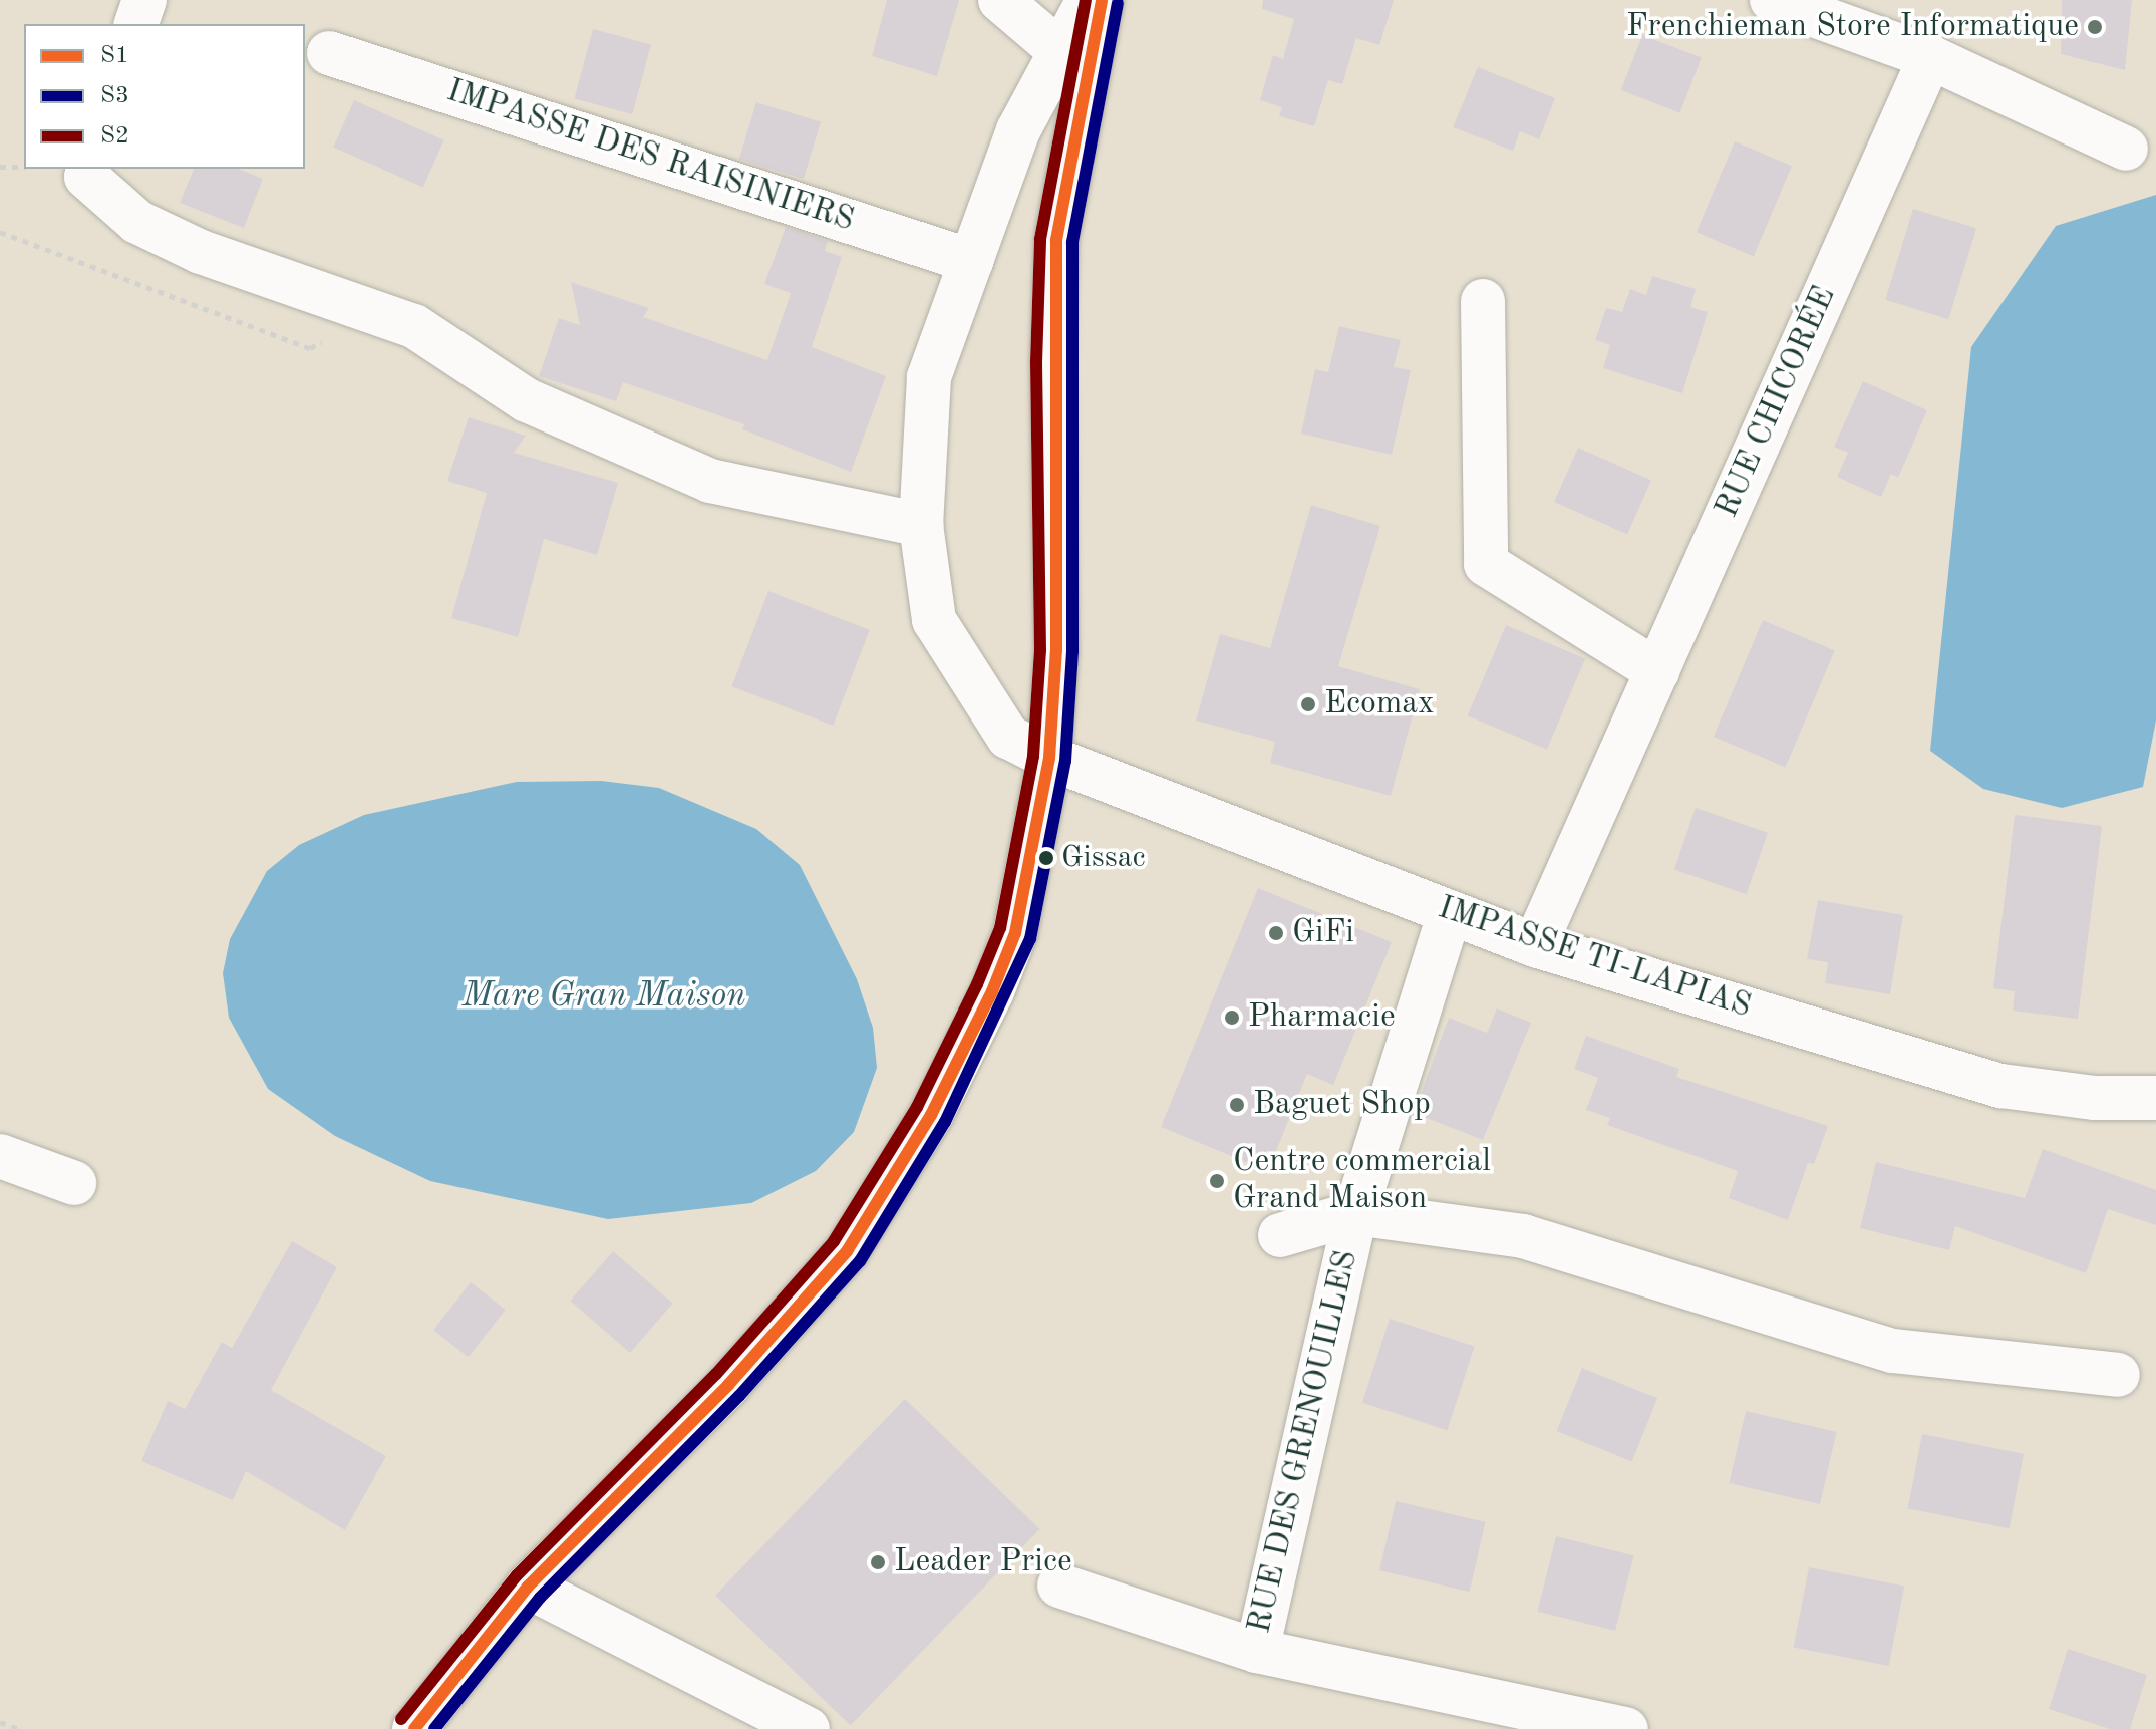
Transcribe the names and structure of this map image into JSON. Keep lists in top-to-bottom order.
{
  "streets": {
    "street": [
      "IMPASSE DES RAISINIERS",
      "RUE CHICORÉE",
      "IMPASSE TI-LAPIAS",
      "RUE DES GRENOUILLES"
    ]
  },
  "crossings": [
    ["IMPASSE DES RAISINIERS", "IMPASSE TI-LAPIAS"],
    ["RUE CHICORÉE", "IMPASSE TI-LAPIAS"],
    ["IMPASSE TI-LAPIAS", "RUE DES GRENOUILLES"]
  ],
  "water": ["Mare Gran Maison"],
  "places": [
    "Frenchieman Store Informatique",
    "Ecomax",
    "Gissac",
    "GiFi",
    "Pharmacie",
    "Baguet Shop",
    "Centre commercial Grand Maison",
    "Leader Price"
  ],
  "lines": ["transit line S1", "transit line S2", "transit line S3"],
  "legend": ["S1", "S3", "S2"]
}
